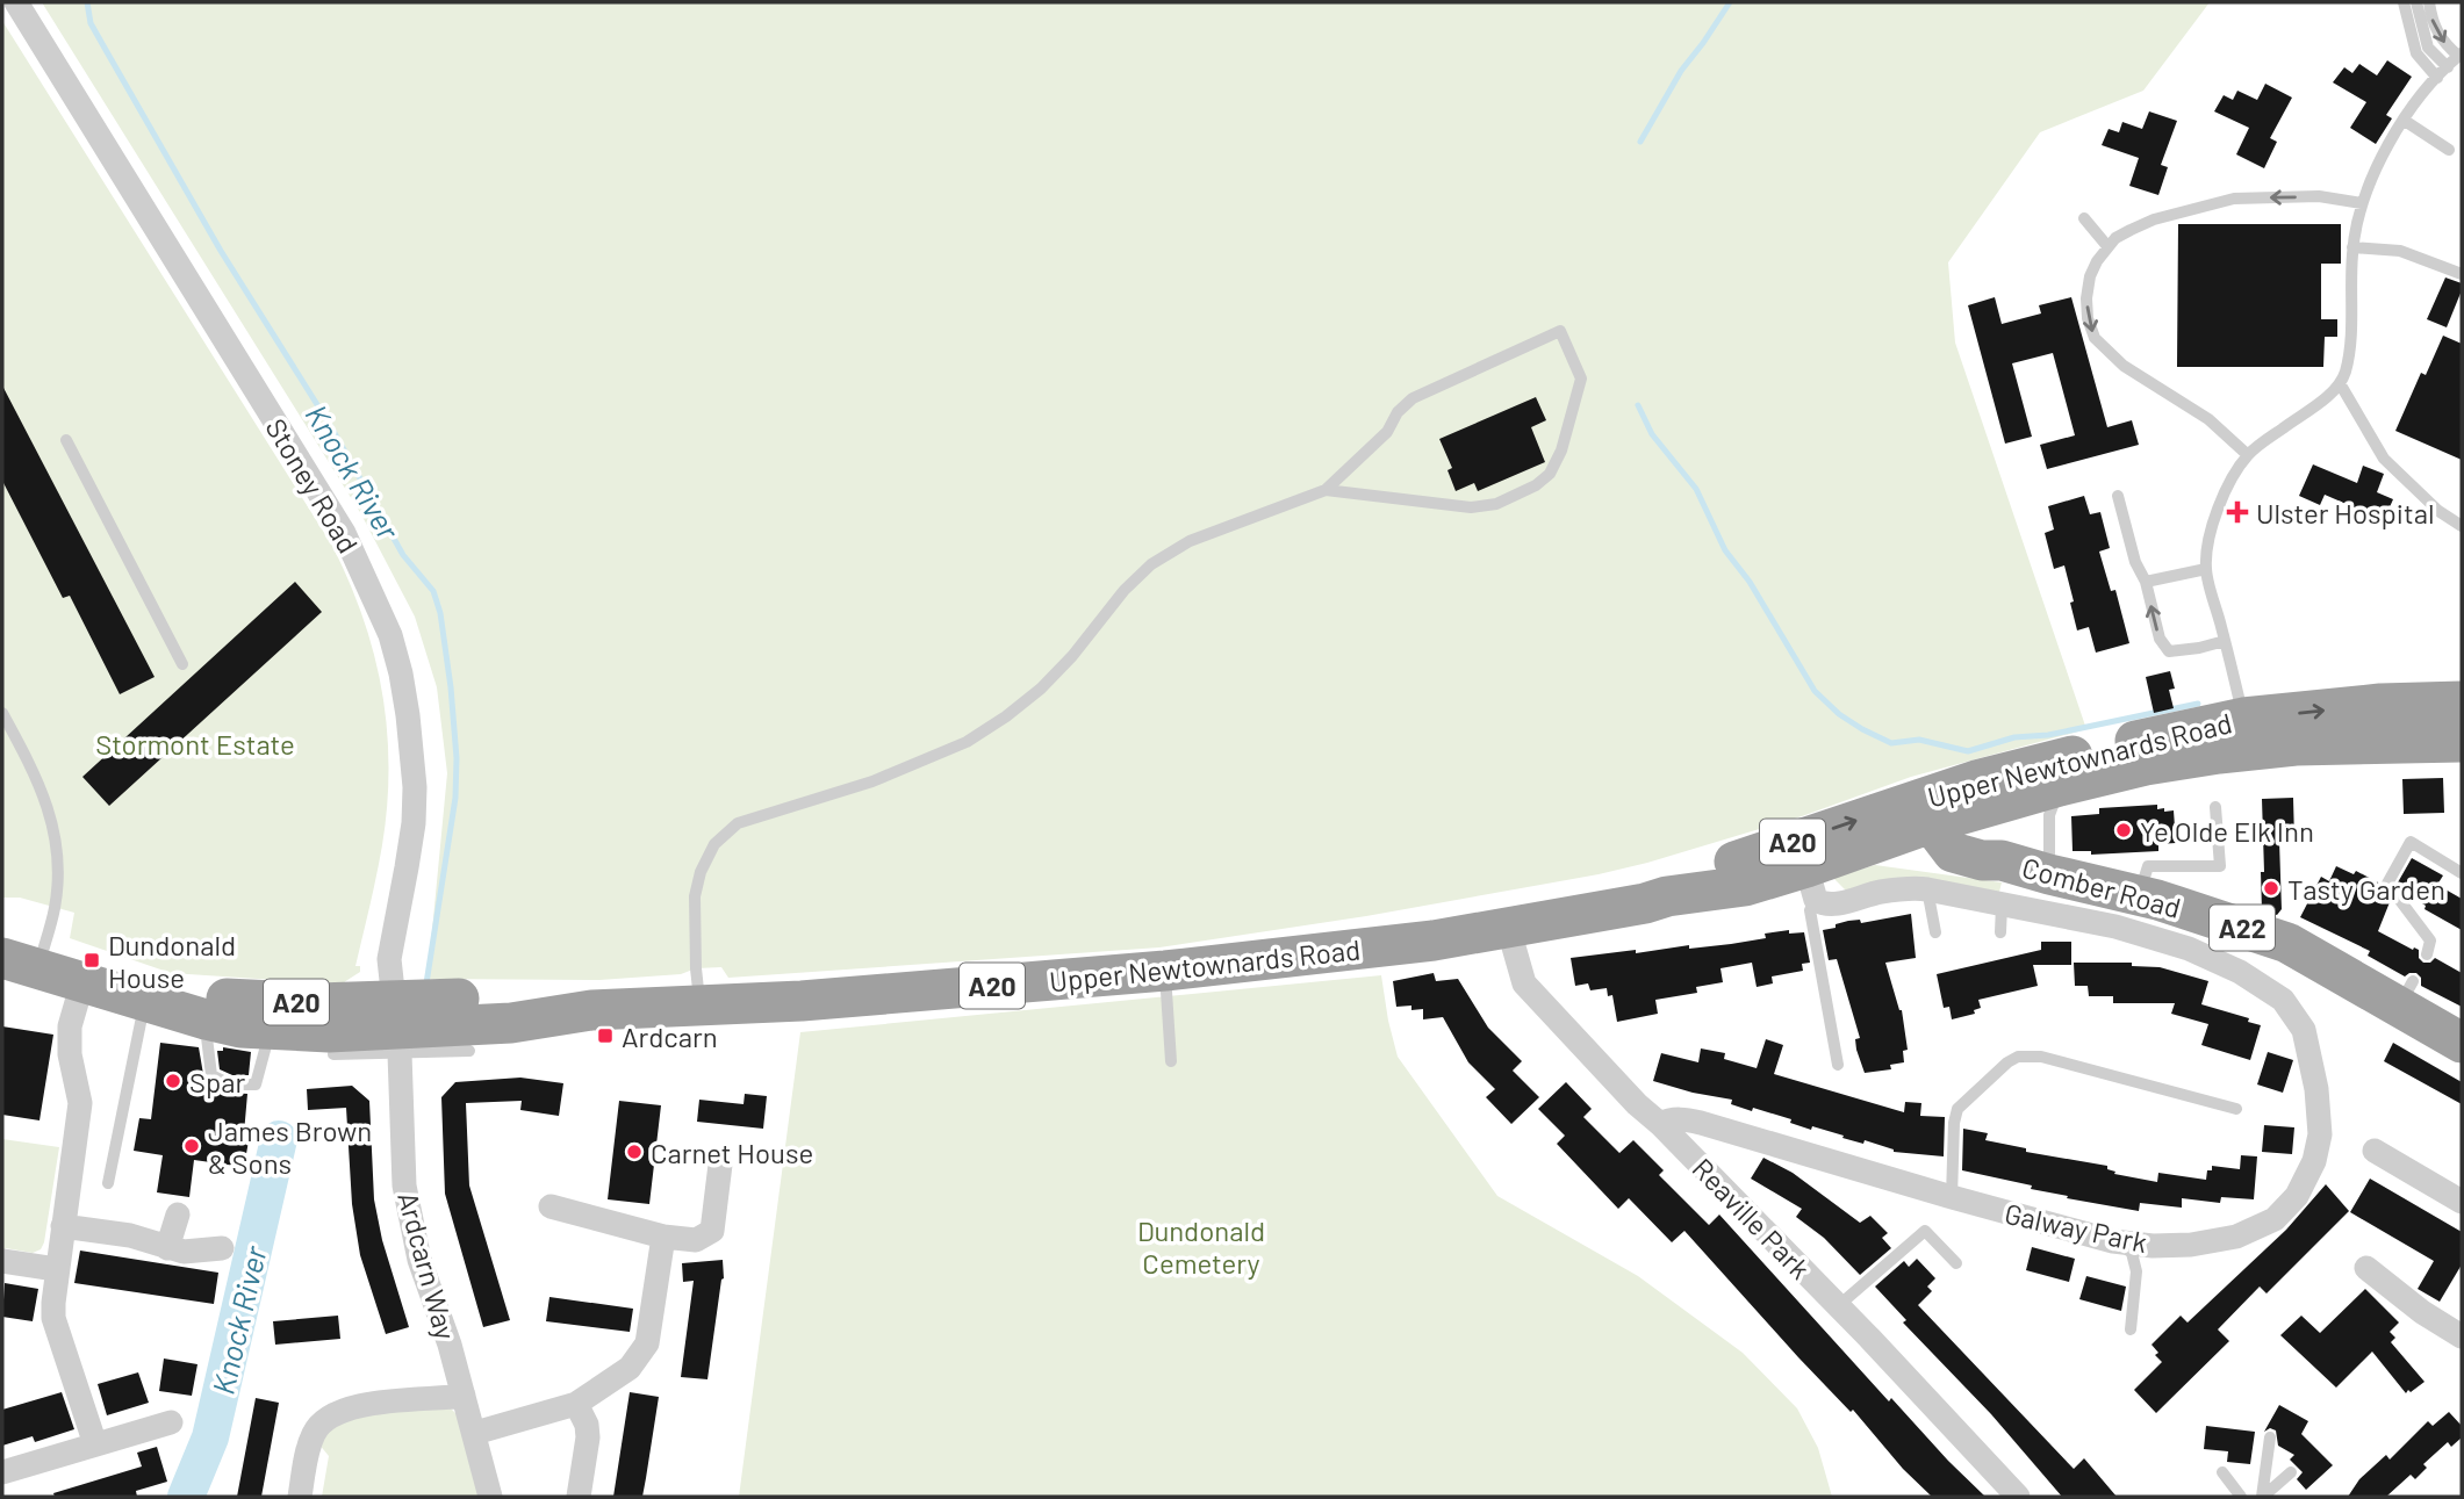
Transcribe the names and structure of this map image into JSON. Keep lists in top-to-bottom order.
{
  "streets": {
    "highway": [
      "Upper Newtownards Road",
      "A20",
      "Comber Road",
      "A22"
    ],
    "street": [
      "Stoney Road",
      "Reaville Park",
      "Galway Park",
      "Ardcarn Way"
    ]
  },
  "crossings": [
    ["Stoney Road", "Upper Newtownards Road"],
    ["Stoney Road", "Ardcarn Way"],
    ["Upper Newtownards Road", "Comber Road"],
    ["Upper Newtownards Road", "Reaville Park"],
    ["Upper Newtownards Road", "Galway Park"],
    ["Upper Newtownards Road", "Ardcarn Way"],
    ["Reaville Park", "Galway Park"]
  ],
  "water": ["Knock River"],
  "parks": ["Stormont Estate", "Dundonald Cemetery"],
  "places": {
    "health": ["Ulster Hospital"],
    "other": [
      "Ye Olde Elk Inn",
      "Tasty Garden",
      "Spar",
      "James Brown & Sons",
      "Carnet House"
    ],
    "transit": ["Dundonald House", "Ardcarn"]
  }
}
